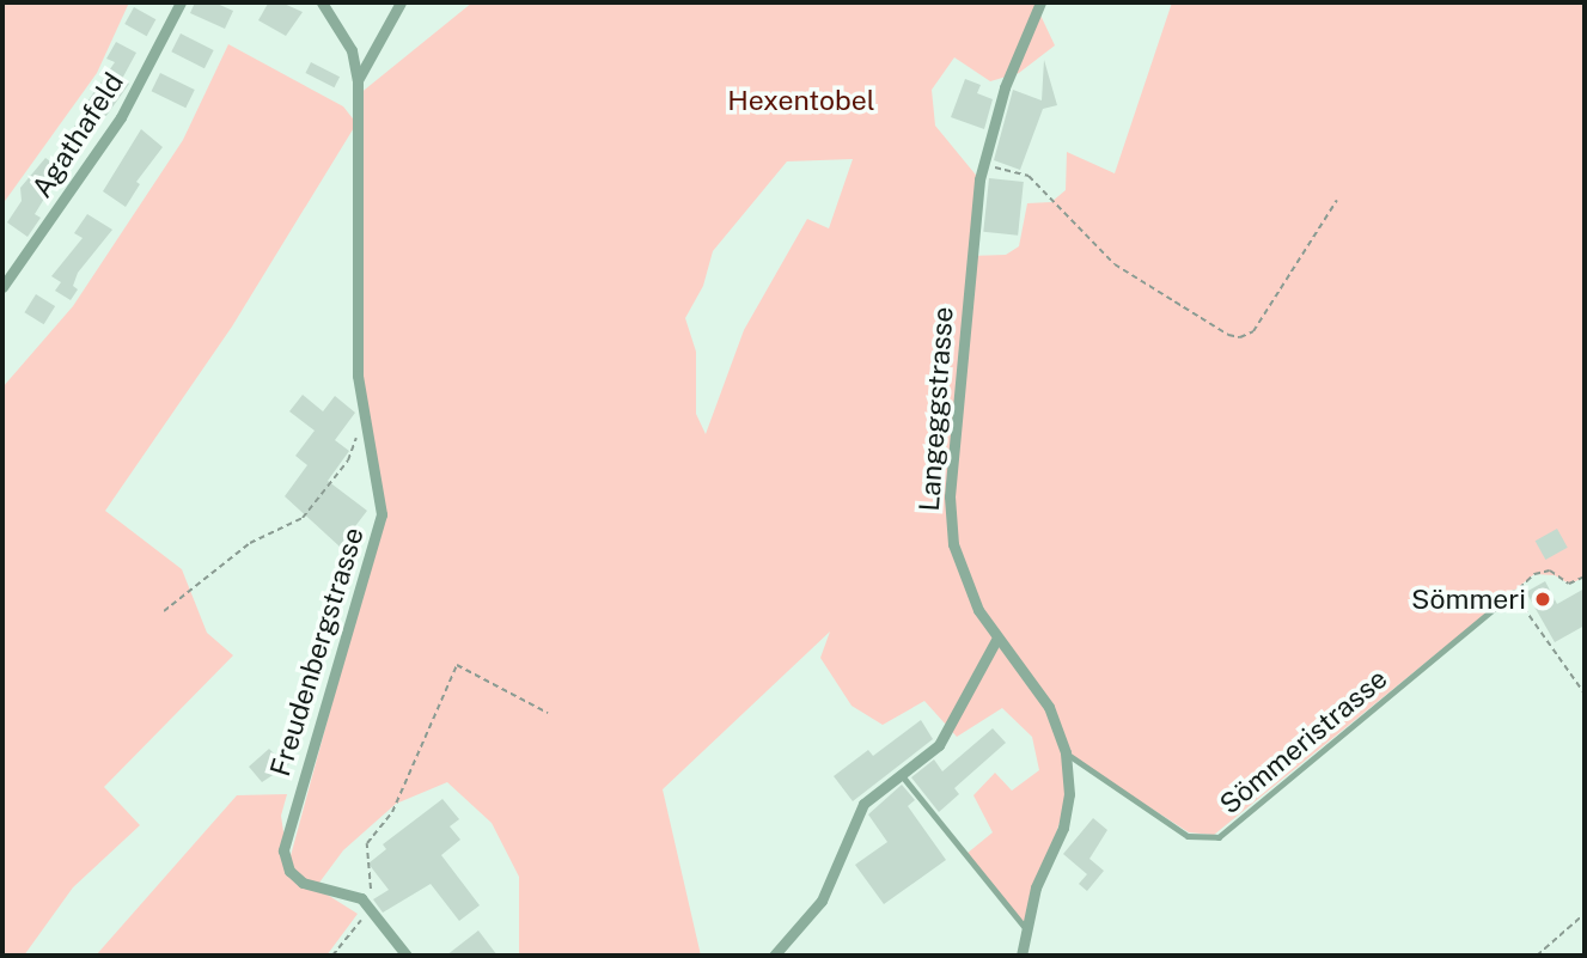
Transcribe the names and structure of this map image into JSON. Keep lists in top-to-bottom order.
{
  "streets": {
    "street": ["Agathafeld", "Langeggstrasse", "Freudenbergstrasse"],
    "lane": ["Sömmeristrasse"]
  },
  "crossings": [
    ["Langeggstrasse", "Sömmeristrasse"]
  ],
  "parks": ["Hexentobel"],
  "places": ["Sömmeri"]
}
